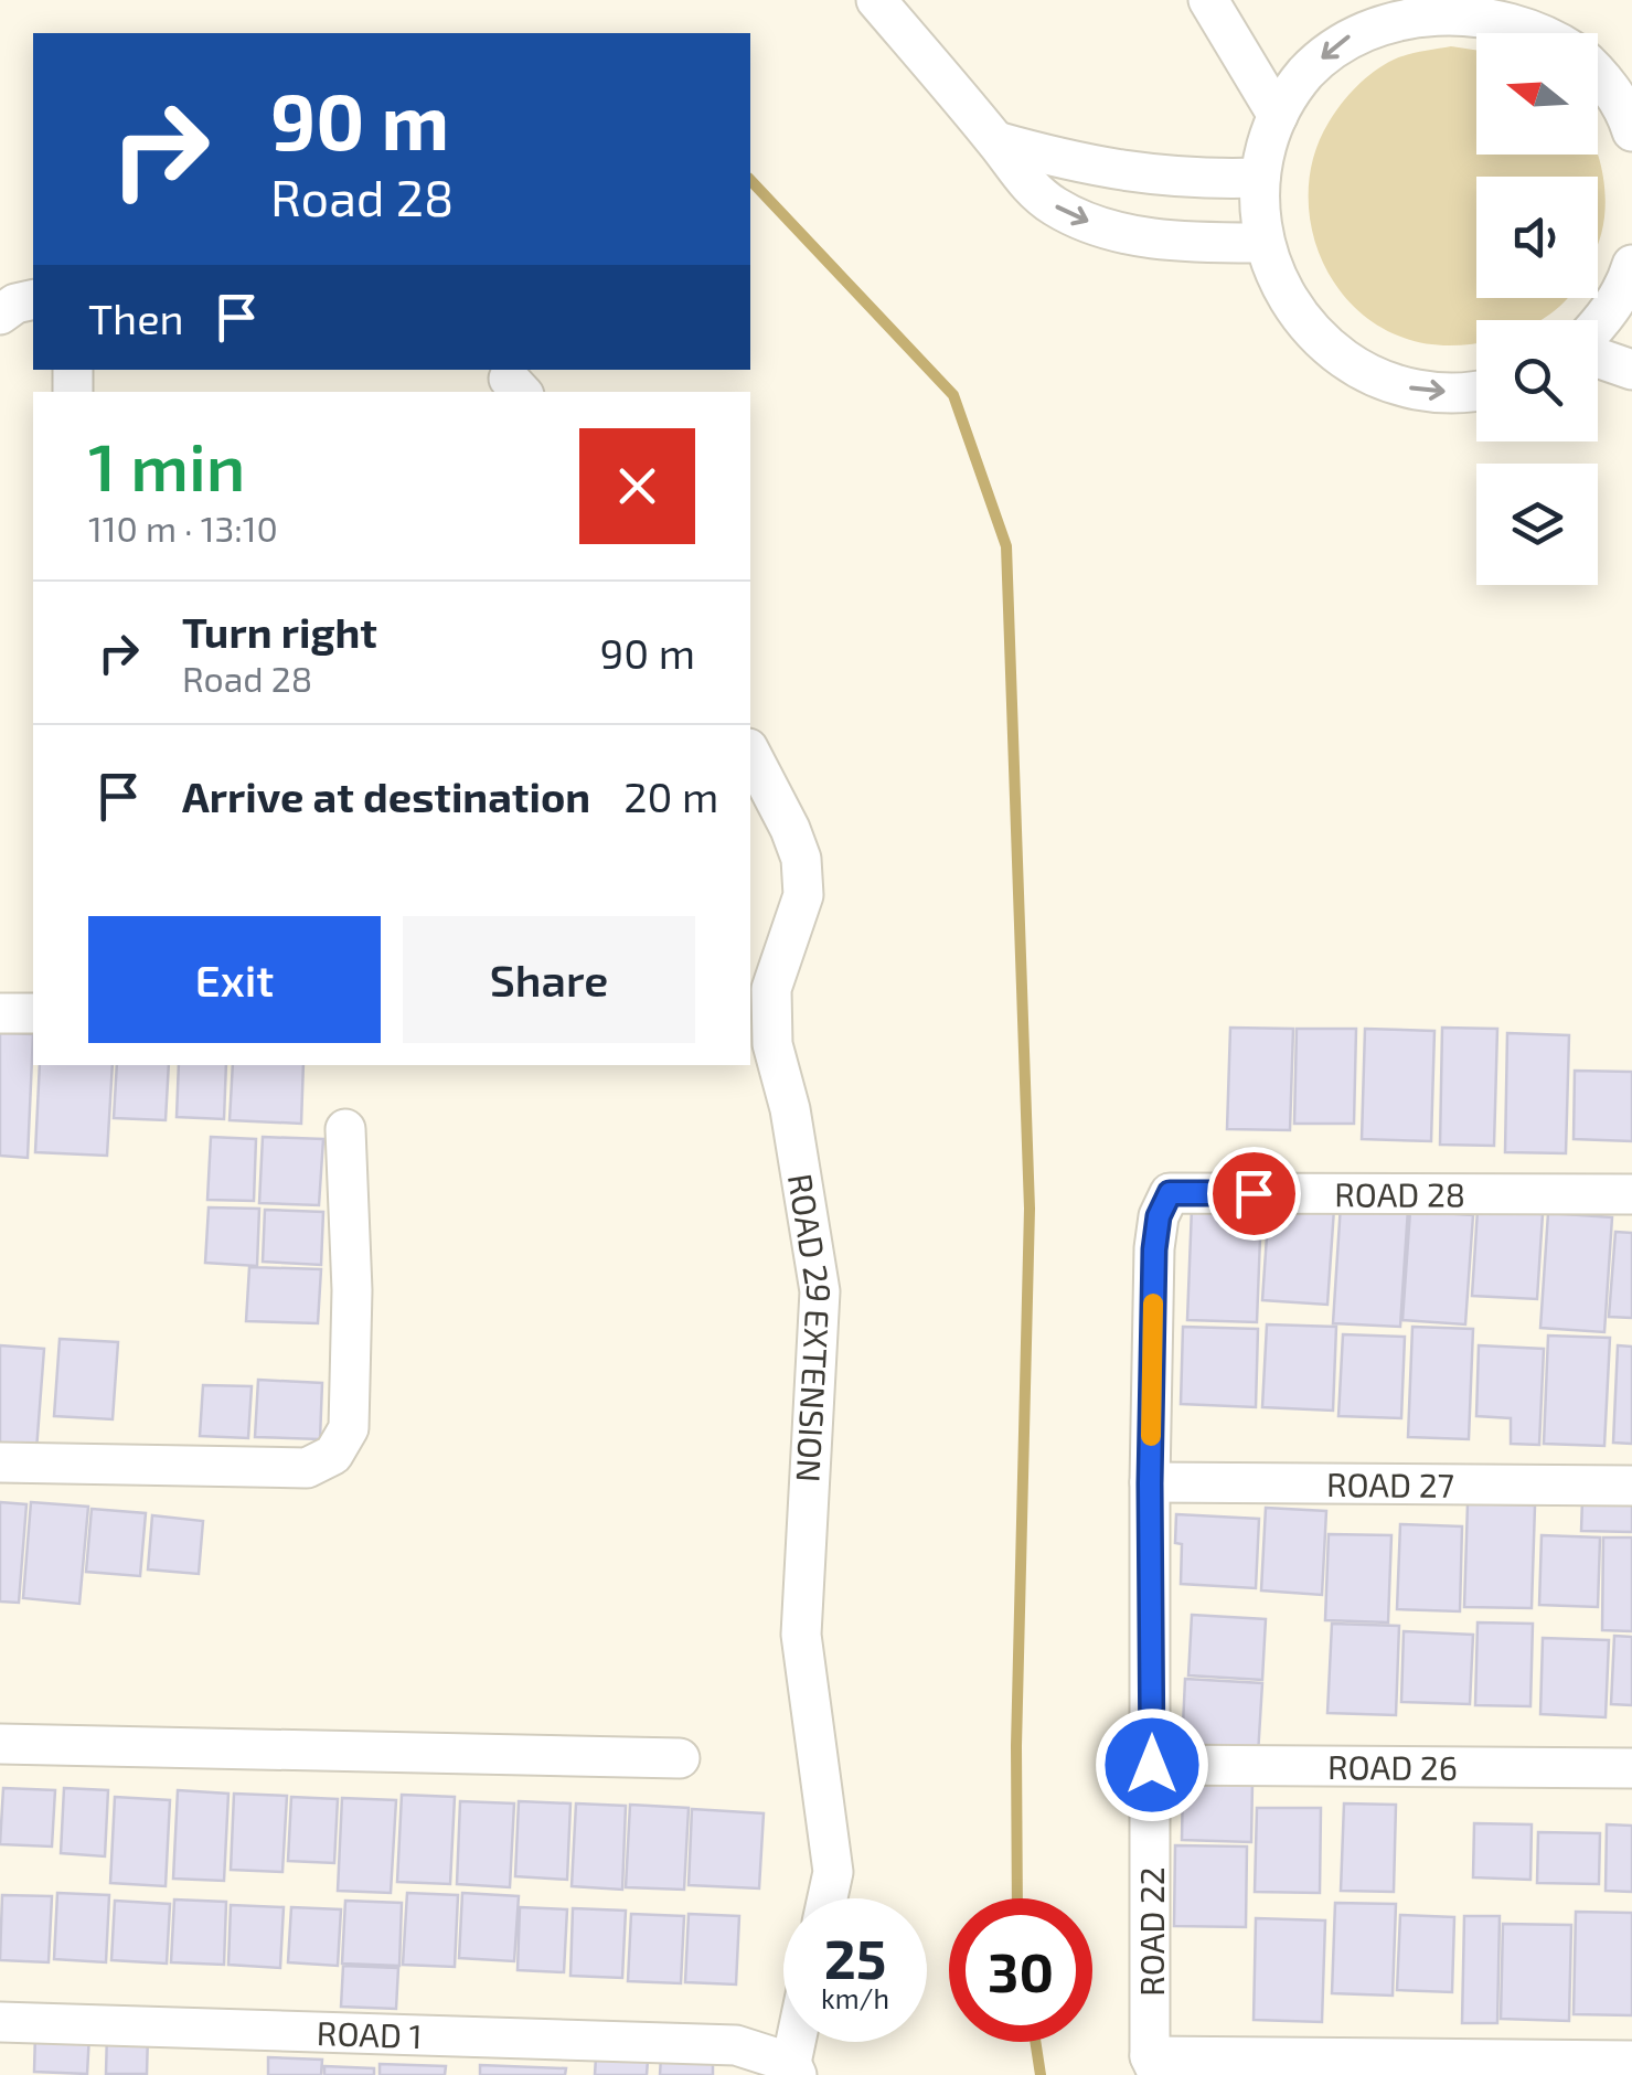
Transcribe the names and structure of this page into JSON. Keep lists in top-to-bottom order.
{
  "streets": {
    "street": [
      "ROAD 28",
      "ROAD 29 EXTENSION",
      "ROAD 27",
      "ROAD 26",
      "ROAD 22",
      "ROAD 1"
    ]
  },
  "crossings": [
    ["ROAD 28", "ROAD 22"],
    ["ROAD 27", "ROAD 22"],
    ["ROAD 26", "ROAD 22"]
  ],
  "north": "left",
  "page": {
    "turn": ["90 m", "Road 28"],
    "then": "Then",
    "heading": ["1 min", "110 m · 13:10"],
    "list": [
      {
        "name": "Turn right",
        "note": "Road 28",
        "value": "90 m"
      },
      {
        "name": "Arrive at destination",
        "value": "20 m"
      }
    ],
    "buttons": ["Exit", "Share"],
    "speed": "25 km/h",
    "limit": "30"
  }
}
